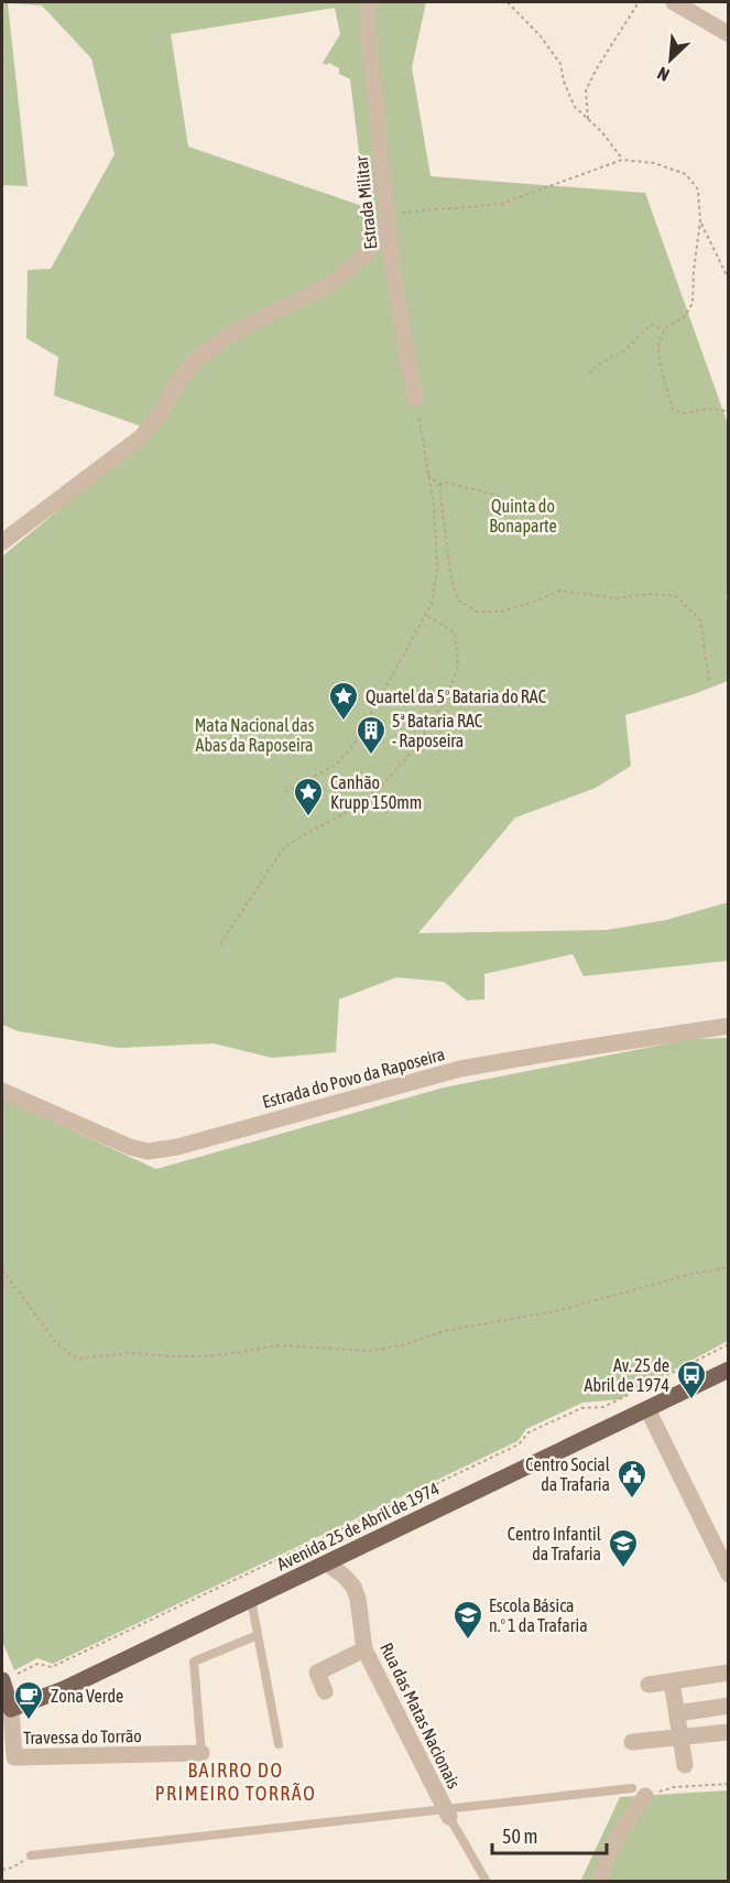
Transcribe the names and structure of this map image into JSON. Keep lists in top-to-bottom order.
{
  "streets": {
    "main road": ["Avenida 25 de Abril de 1974"],
    "street": [
      "Estrada Militar",
      "Estrada do Povo da Raposeira",
      "Rua das Matas Nacionais",
      "Travessa do Torrão"
    ]
  },
  "crossings": [
    ["Avenida 25 de Abril de 1974", "Rua das Matas Nacionais"],
    ["Avenida 25 de Abril de 1974", "Travessa do Torrão"]
  ],
  "districts": ["BAIRRO DO PRIMEIRO TORRÃO"],
  "parks": ["Quinta do Bonaparte", "Mata Nacional das Abas da Raposeira"],
  "places": {
    "place": ["Quartel da 5º Bataria do RAC", "Canhão Krupp 150mm"],
    "building": ["5ª Bataria RAC - Raposeira"],
    "bus stop": ["Av. 25 de Abril de 1974"],
    "public building": ["Centro Social da Trafaria"],
    "school or university": ["Centro Infantil da Trafaria", "Escola Básica n.º 1 da Trafaria"],
    "cafe": ["Zona Verde"]
  },
  "scale_bar": "50 m",
  "north": "bottom left"
}
